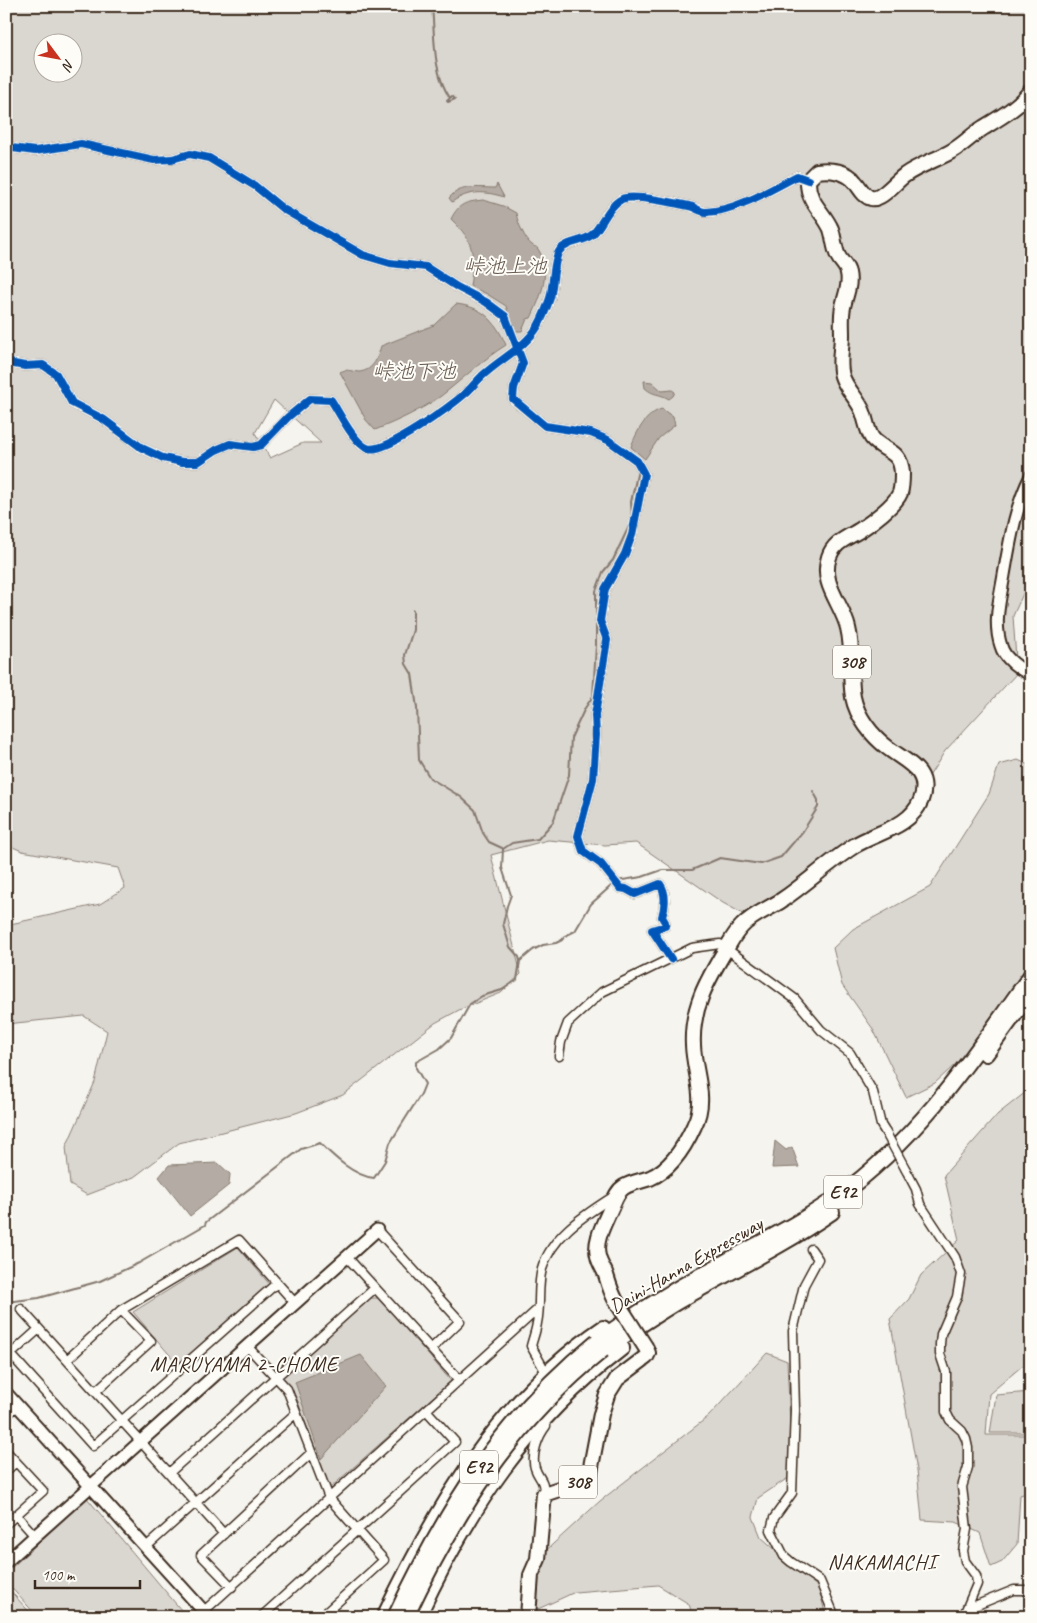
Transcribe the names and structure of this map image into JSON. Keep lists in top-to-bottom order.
{
  "streets": {
    "highway": ["308", "E92", "Daini-Hanna Expressway"]
  },
  "districts": ["MARUYAMA 2-CHOME", "NAKAMACHI"],
  "water": ["峠池上池", "峠池下池"],
  "scale_bar": "100 m",
  "north": "bottom right"
}
